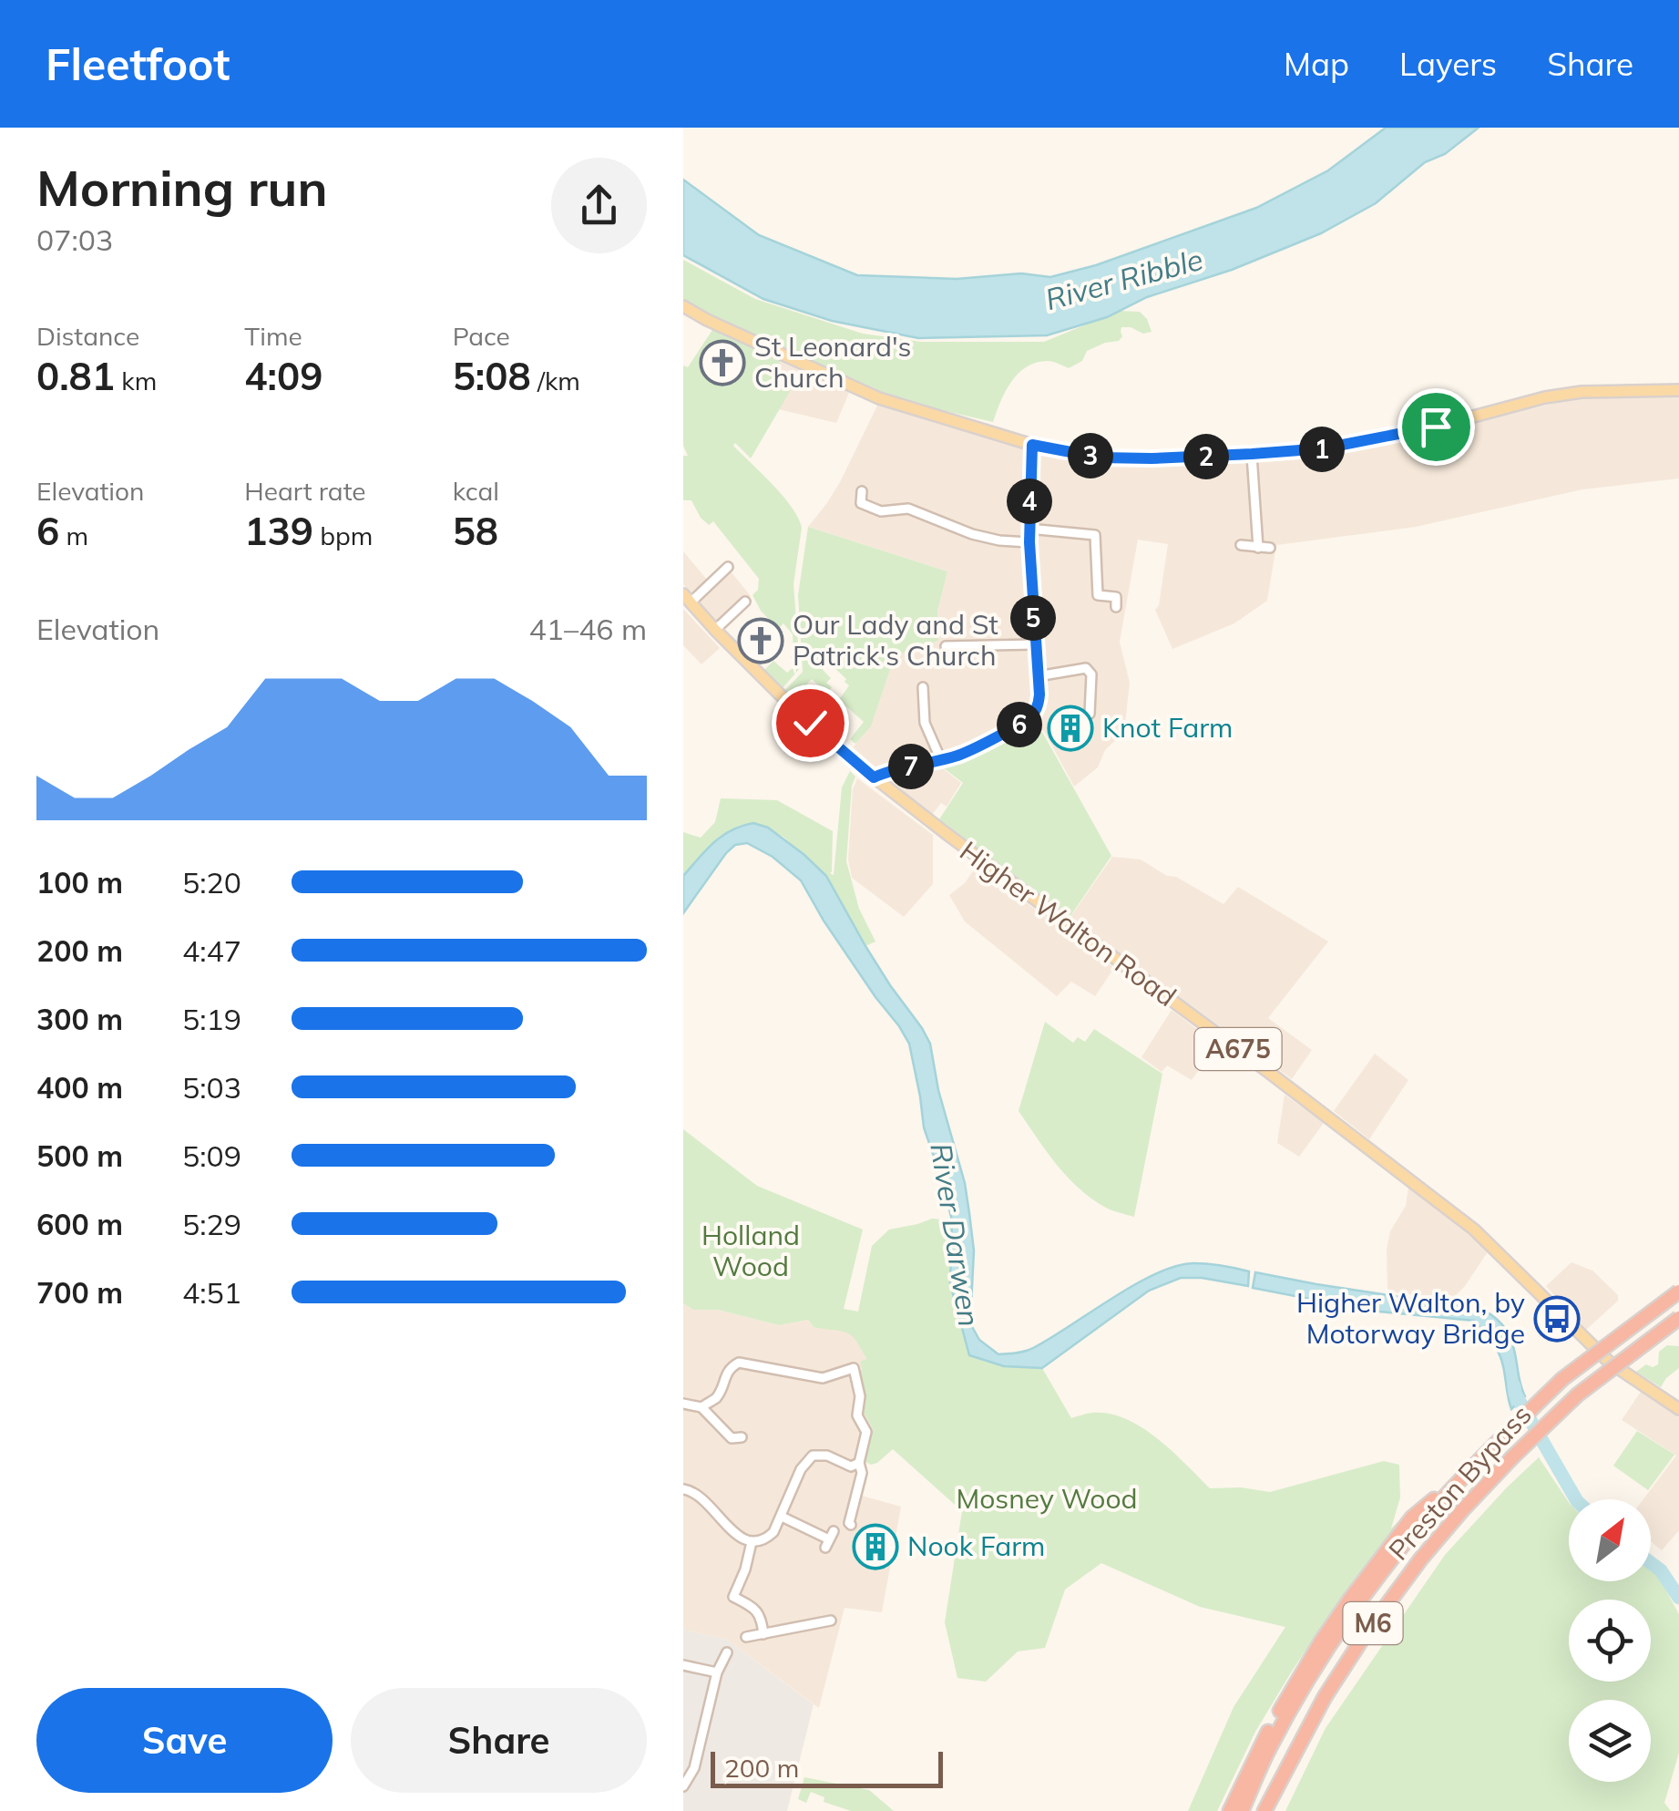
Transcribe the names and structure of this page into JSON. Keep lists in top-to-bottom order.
{
  "streets": {
    "highway": ["Preston Bypass", "M6"],
    "main road": ["Higher Walton Road", "A675"]
  },
  "crossings": [
    ["Preston Bypass", "M6"]
  ],
  "water": ["River Ribble", "River Darwen"],
  "parks": ["Holland Wood", "Mosney Wood"],
  "places": {
    "church": ["St Leonard's Church", "Our Lady and St Patrick's Church"],
    "building": ["Knot Farm", "Nook Farm"],
    "bus stop": ["Higher Walton, by Motorway Bridge"]
  },
  "scale_bar": "200 m",
  "north": "top right",
  "page": {
    "header": "Fleetfoot",
    "nav": ["Map", "Layers", "Share"],
    "heading": ["Morning run", "07:03"],
    "stats": [
      ["Distance", "0.81 km"],
      ["Time", "4:09"],
      ["Pace", "5:08 /km"],
      ["Elevation", "6 m"],
      ["Heart rate", "139 bpm"],
      ["kcal", "58"]
    ],
    "pins": [
      "1",
      "3",
      "2",
      "4",
      "5",
      "6",
      "7"
    ],
    "chart": ["Elevation", "41–46 m"],
    "list": [
      {
        "name": "100 m",
        "note": "5:20"
      },
      {
        "name": "200 m",
        "note": "4:47"
      },
      {
        "name": "300 m",
        "note": "5:19"
      },
      {
        "name": "400 m",
        "note": "5:03"
      },
      {
        "name": "500 m",
        "note": "5:09"
      },
      {
        "name": "600 m",
        "note": "5:29"
      },
      {
        "name": "700 m",
        "note": "4:51"
      }
    ],
    "buttons": ["Save", "Share"],
    "scale": "200 m"
  }
}
